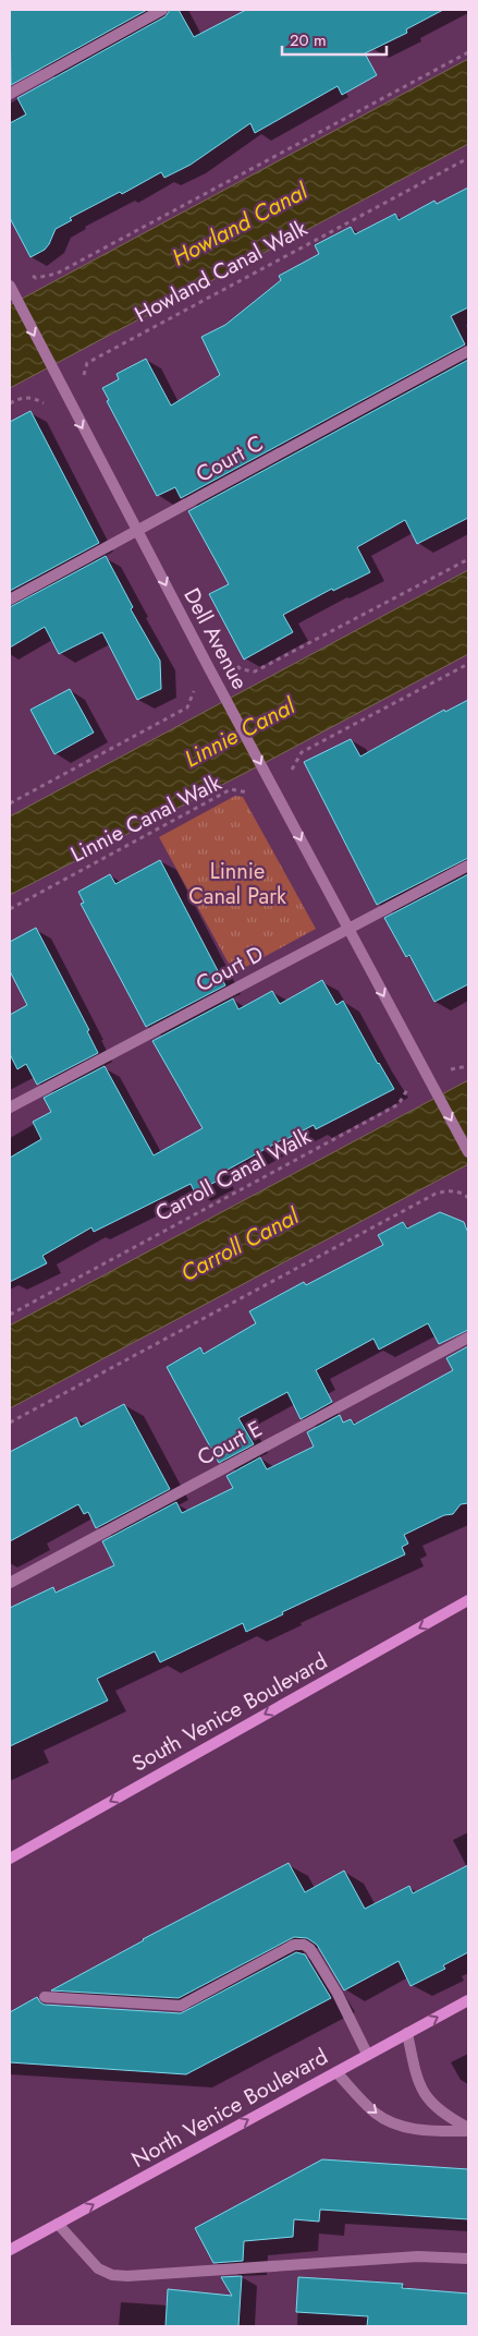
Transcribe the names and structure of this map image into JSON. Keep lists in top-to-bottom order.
{
  "streets": {
    "main road": ["South Venice Boulevard", "North Venice Boulevard"],
    "street": [
      "Court C",
      "Dell Avenue",
      "Court D",
      "Court E"
    ],
    "path": ["Howland Canal Walk", "Linnie Canal Walk", "Carroll Canal Walk"]
  },
  "crossings": [
    ["Howland Canal Walk", "Dell Avenue"],
    ["Court C", "Dell Avenue"],
    ["Dell Avenue", "Linnie Canal Walk"],
    ["Dell Avenue", "Court D"],
    ["Dell Avenue", "Carroll Canal Walk"]
  ],
  "one_way": ["Dell Avenue", "South Venice Boulevard", "North Venice Boulevard"],
  "water": ["Howland Canal", "Linnie Canal", "Carroll Canal"],
  "parks": ["Linnie Canal Park"],
  "scale_bar": "20 m"
}
